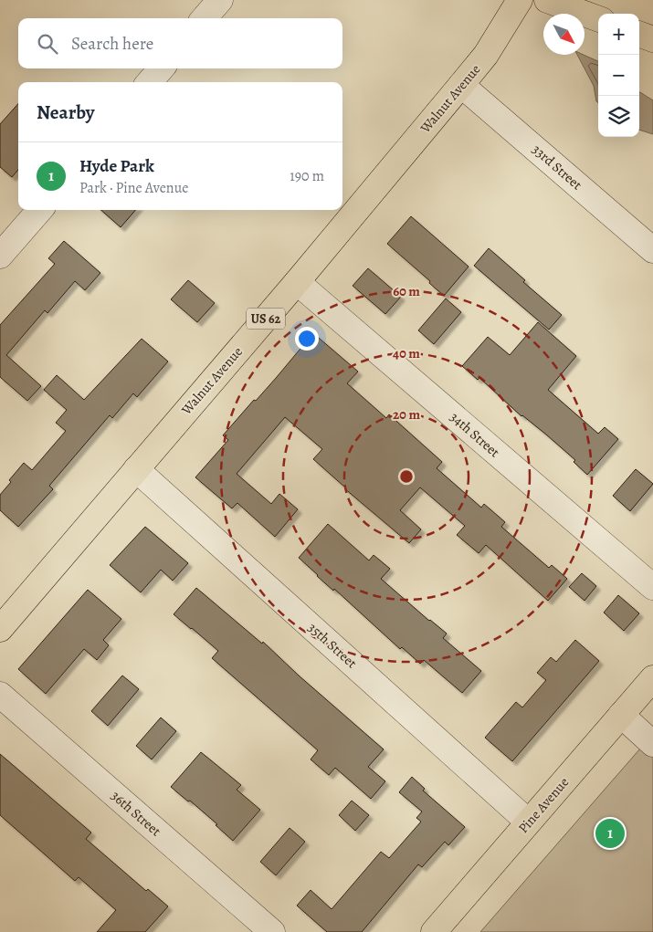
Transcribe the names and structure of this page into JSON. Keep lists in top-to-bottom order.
{
  "streets": {
    "main road": ["Walnut Avenue", "US 62", "Pine Avenue"],
    "street": [
      "33rd Street",
      "34th Street",
      "35th Street",
      "36th Street"
    ]
  },
  "crossings": [
    ["Walnut Avenue", "33rd Street"],
    ["Walnut Avenue", "34th Street"],
    ["Walnut Avenue", "35th Street"],
    ["35th Street", "Pine Avenue"]
  ],
  "north": "bottom right",
  "page": {
    "map_buttons": ["+", "−"],
    "search": "Search here",
    "heading": "Nearby",
    "list": [
      {
        "mark": "1",
        "name": "Hyde Park",
        "note": "Park · Pine Avenue",
        "value": "190 m"
      }
    ],
    "pins": "1"
  },
  "rings": ["60 m", "40 m", "20 m"]
}
